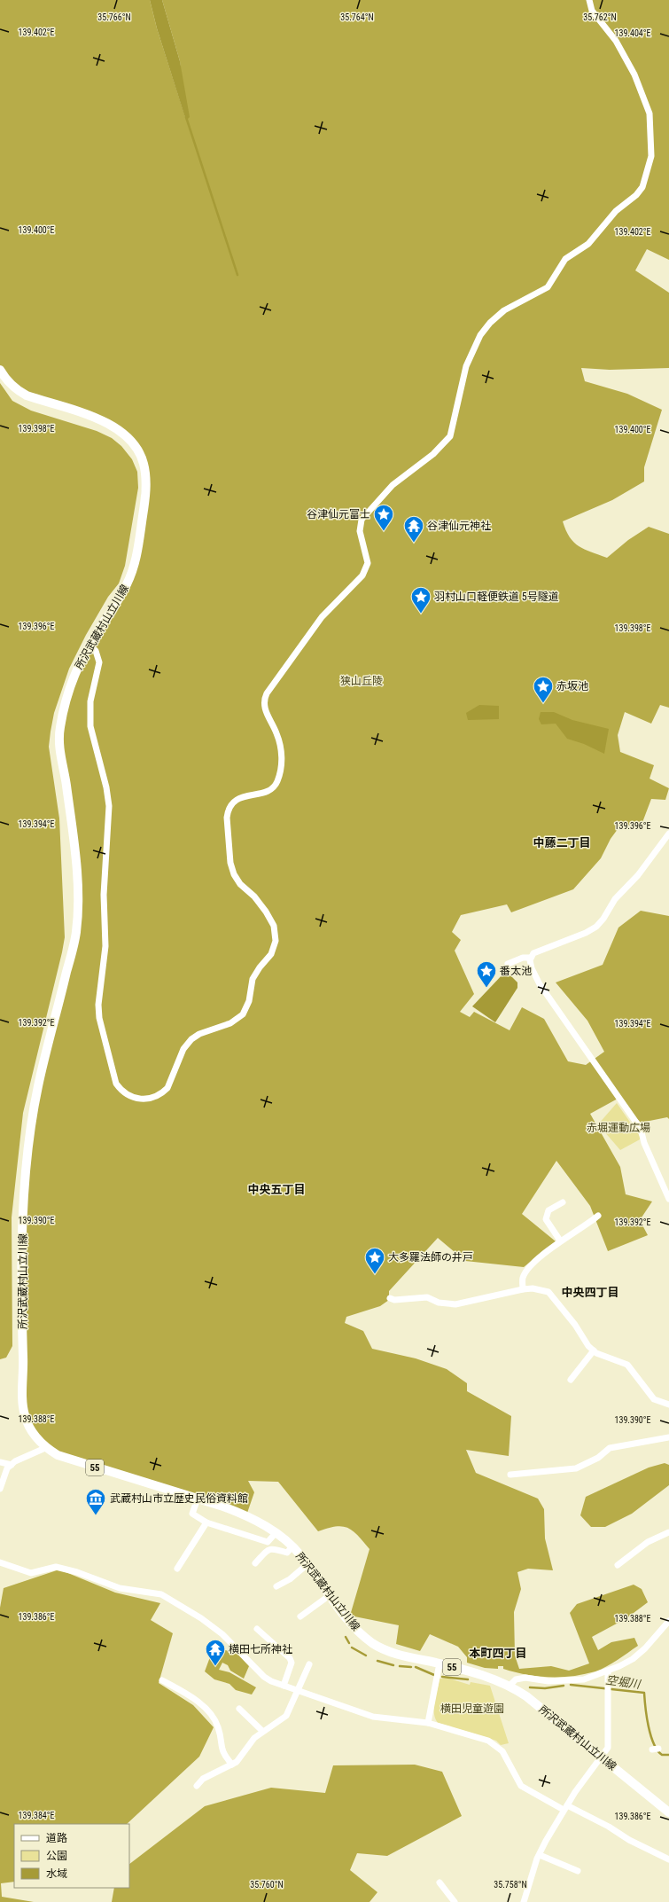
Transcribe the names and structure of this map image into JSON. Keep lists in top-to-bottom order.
{
  "streets": {
    "main road": ["所沢武蔵村山立川線", "55"]
  },
  "districts": [
    "中藤二丁目",
    "中央五丁目",
    "中央四丁目",
    "本町四丁目"
  ],
  "water": ["空堀川"],
  "parks": ["狭山丘陵", "赤堀運動広場", "横田児童遊園"],
  "places": {
    "place": [
      "谷津仙元富士",
      "羽村山口軽便鉄道 5号隧道",
      "赤坂池",
      "番太池",
      "大多羅法師の井戸"
    ],
    "temple": ["谷津仙元神社", "横田七所神社"],
    "museum": ["武蔵村山市立歴史民俗資料館"]
  },
  "legend": ["道路", "公園", "水域"],
  "coordinates": [
    "35.766°N",
    "35.764°N",
    "35.762°N",
    "139.402°E",
    "139.404°E",
    "139.400°E",
    "139.398°E",
    "139.396°E",
    "139.394°E",
    "139.392°E",
    "139.390°E",
    "139.388°E",
    "139.386°E",
    "139.384°E",
    "35.760°N",
    "35.758°N"
  ]
}
